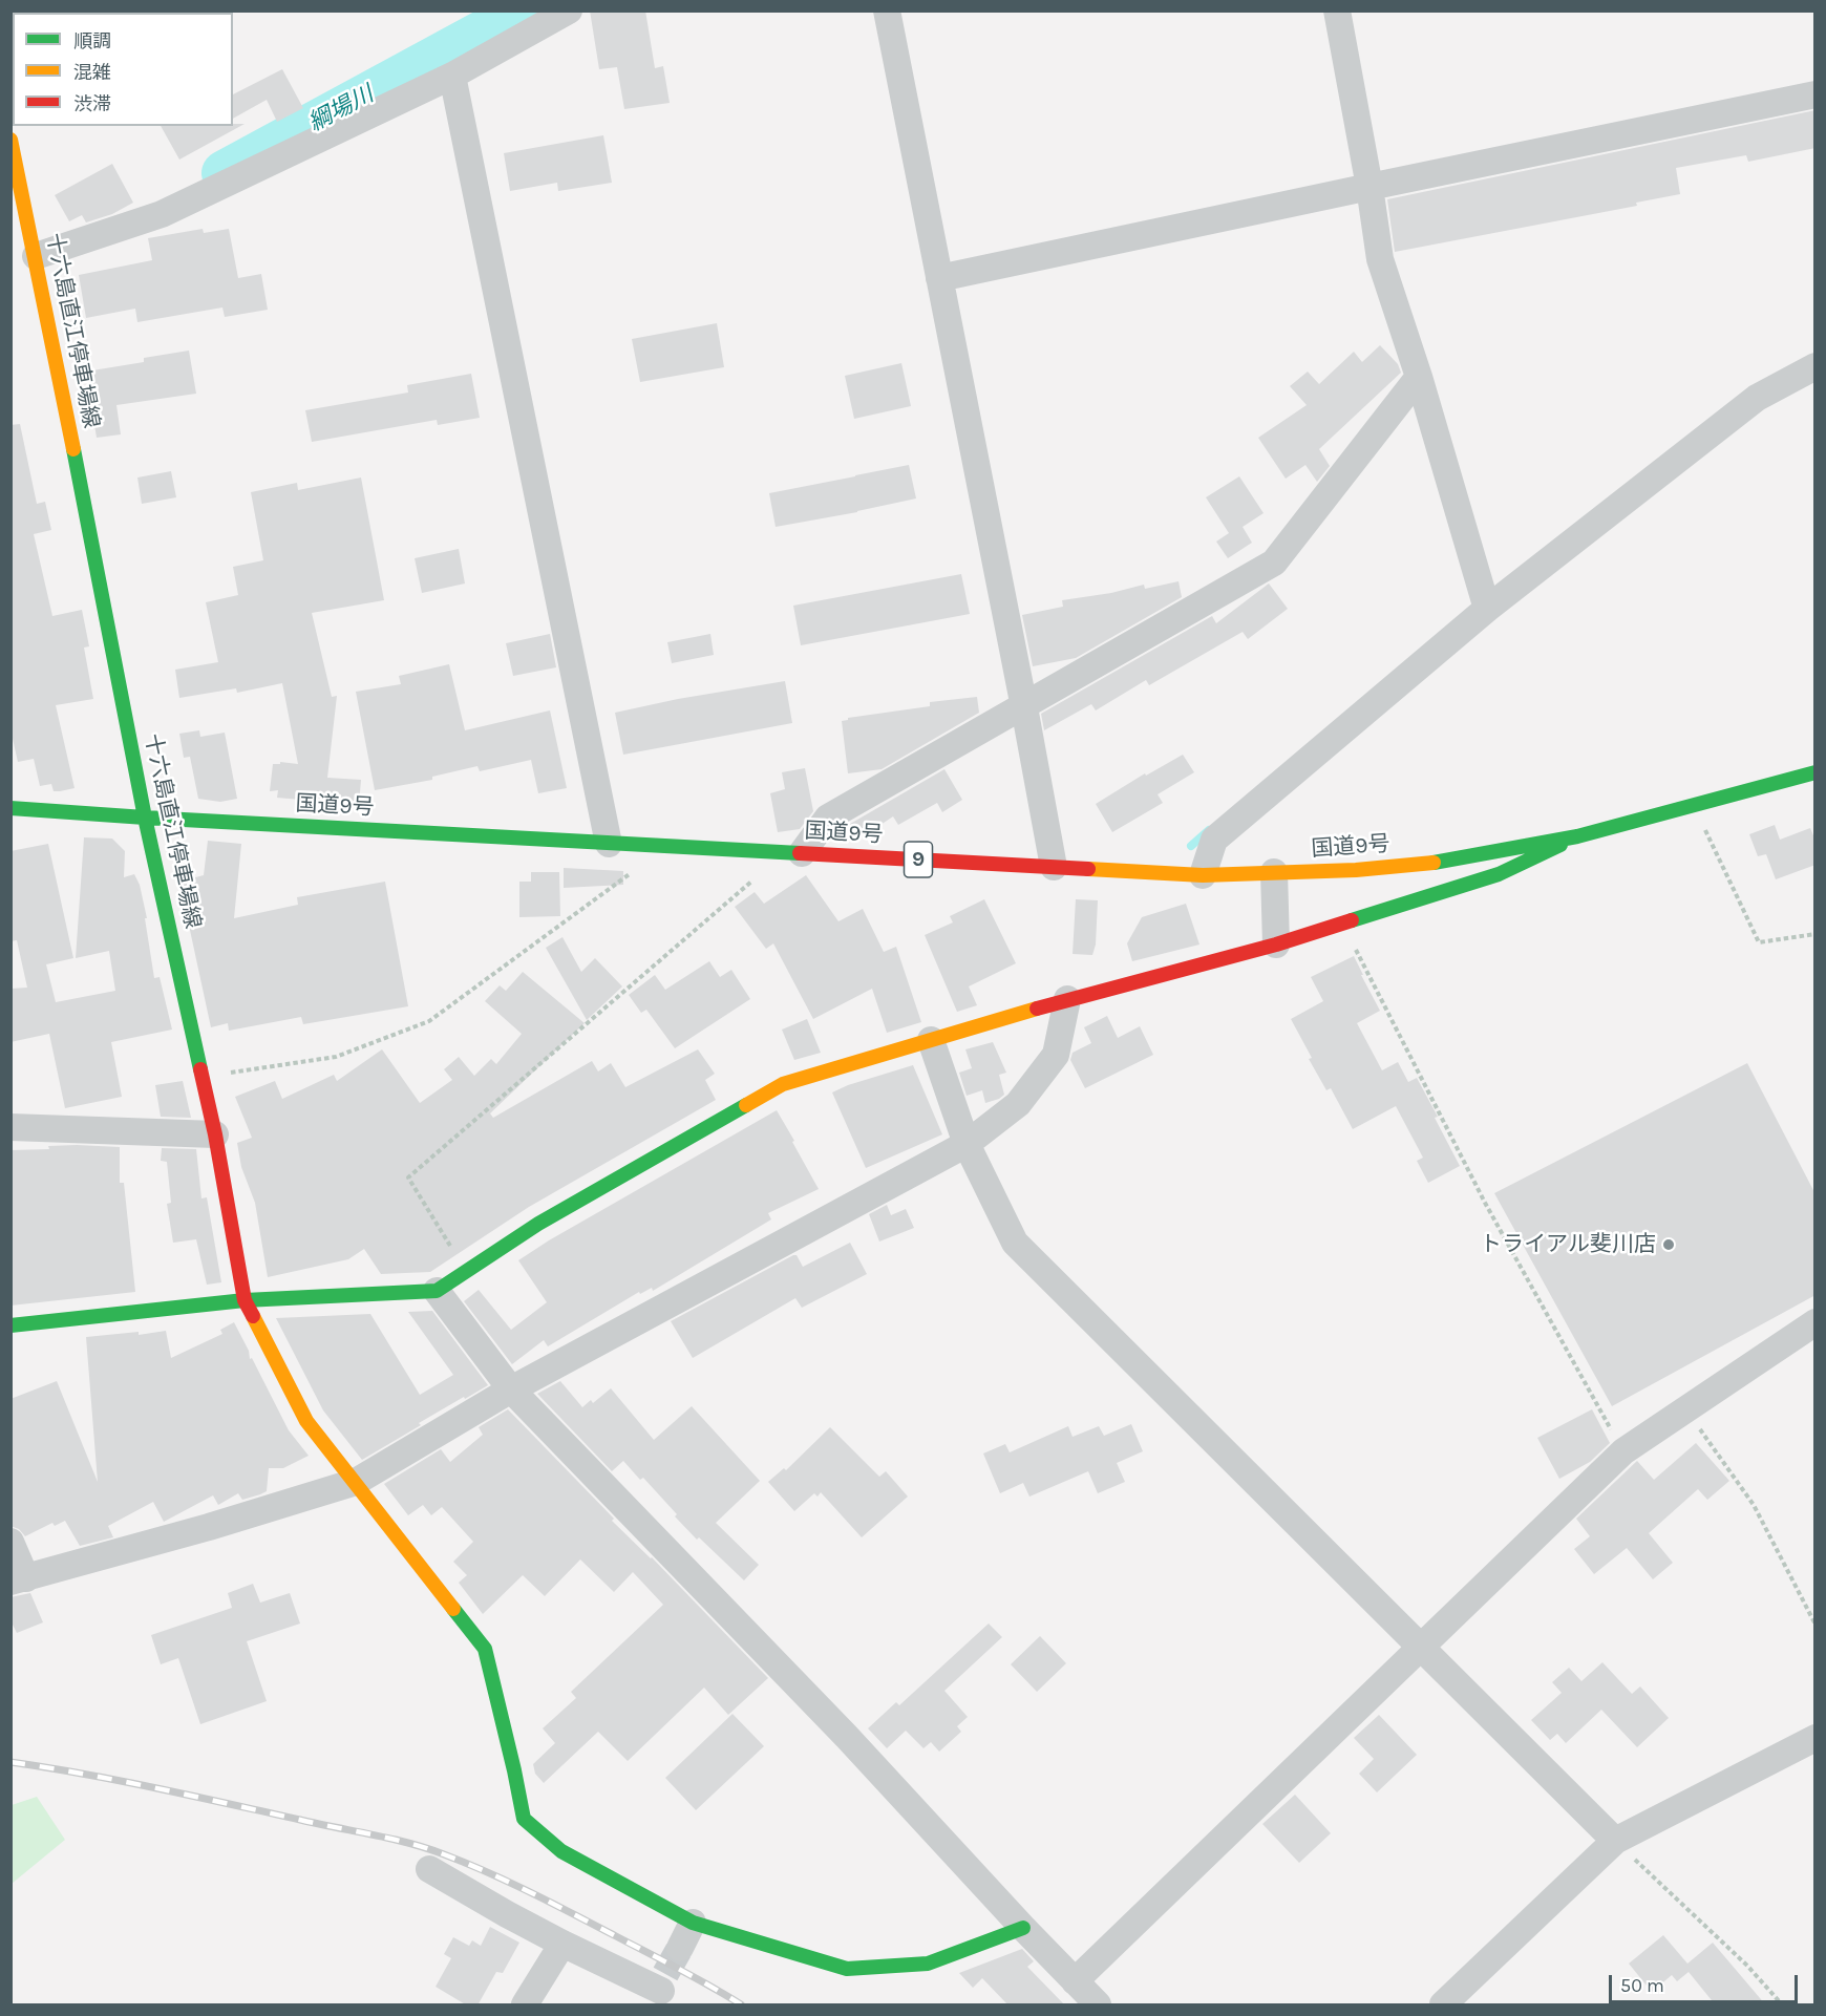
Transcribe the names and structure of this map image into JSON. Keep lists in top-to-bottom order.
{
  "streets": {
    "main road": ["十六島直江停車場線", "国道9号", "9"]
  },
  "crossings": [
    ["十六島直江停車場線", "国道9号"]
  ],
  "water": ["綱場川"],
  "places": ["トライアル斐川店"],
  "legend": ["順調", "混雑", "渋滞"],
  "scale_bar": "50 m"
}
